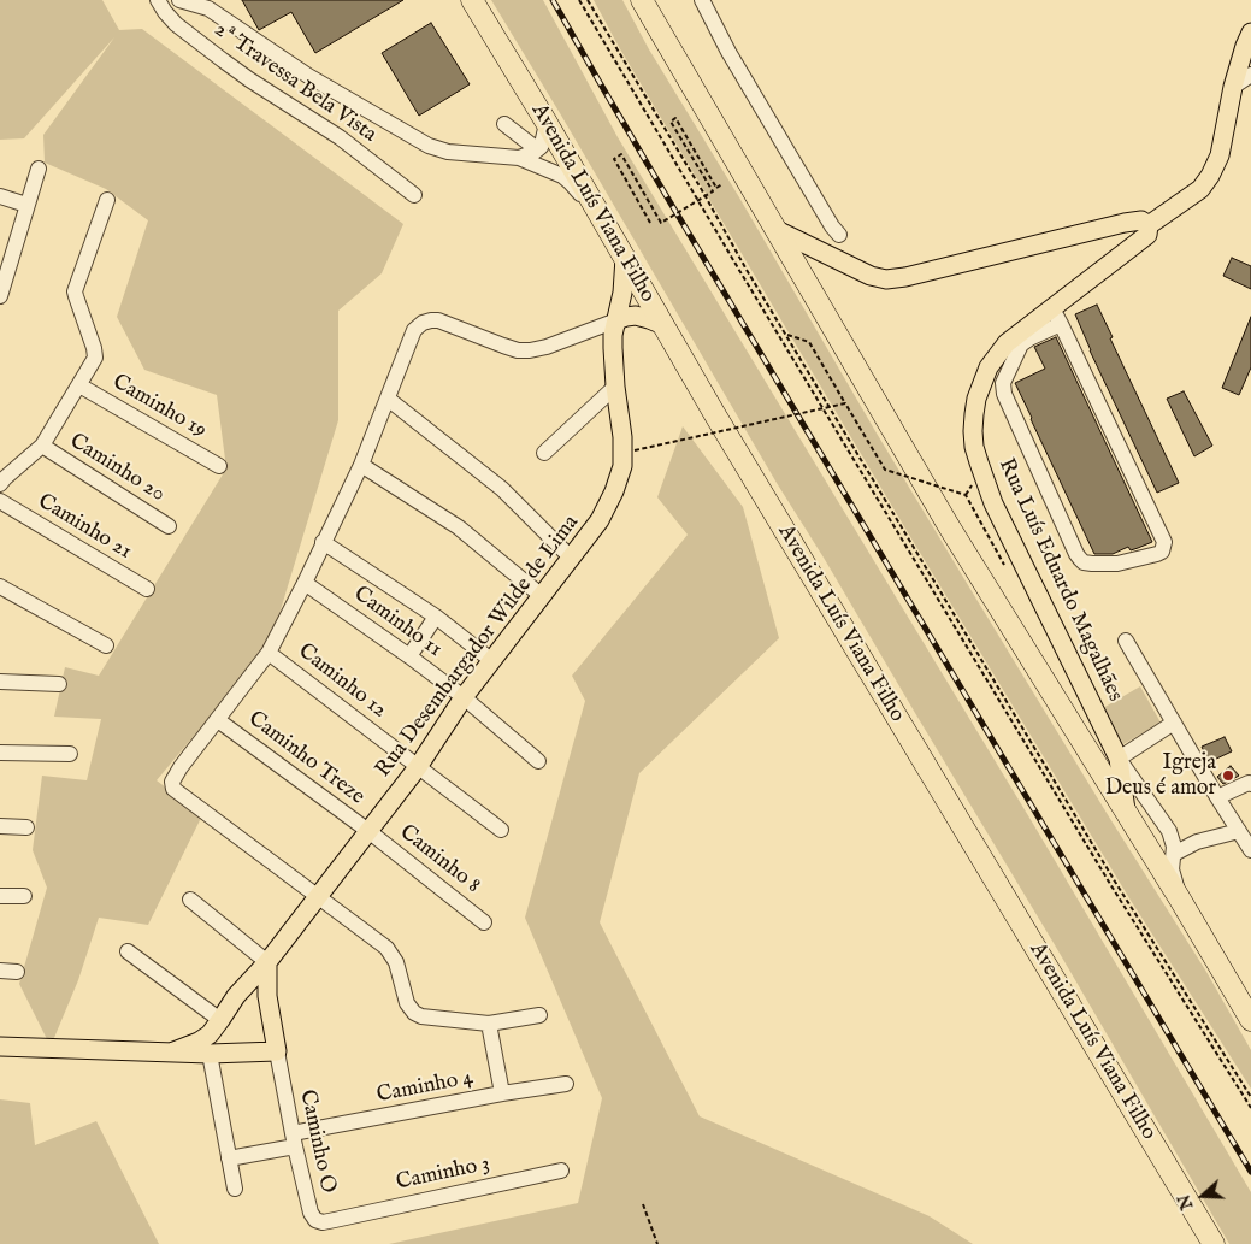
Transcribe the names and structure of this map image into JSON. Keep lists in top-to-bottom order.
{
  "streets": {
    "highway": ["Avenida Luís Viana Filho"],
    "main road": ["Rua Luís Eduardo Magalhães", "Rua Desembargador Wilde de Lima"],
    "street": [
      "2ª Travessa Bela Vista",
      "Caminho 19",
      "Caminho 20",
      "Caminho 21",
      "Caminho 11",
      "Caminho 12",
      "Caminho Treze",
      "Caminho 8",
      "Caminho 4",
      "Caminho O",
      "Caminho 3"
    ]
  },
  "crossings": [
    ["Avenida Luís Viana Filho", "Rua Desembargador Wilde de Lima"],
    ["Caminho 11", "Rua Desembargador Wilde de Lima"],
    ["Rua Desembargador Wilde de Lima", "Caminho 12"],
    ["Rua Desembargador Wilde de Lima", "Caminho Treze"],
    ["Rua Desembargador Wilde de Lima", "Caminho 8"],
    ["Rua Desembargador Wilde de Lima", "Caminho O"],
    ["Caminho Treze", "Caminho 8"],
    ["Caminho 4", "Caminho O"],
    ["Caminho O", "Caminho 3"]
  ],
  "places": ["Igreja Deus é amor"],
  "north": "left"
}
